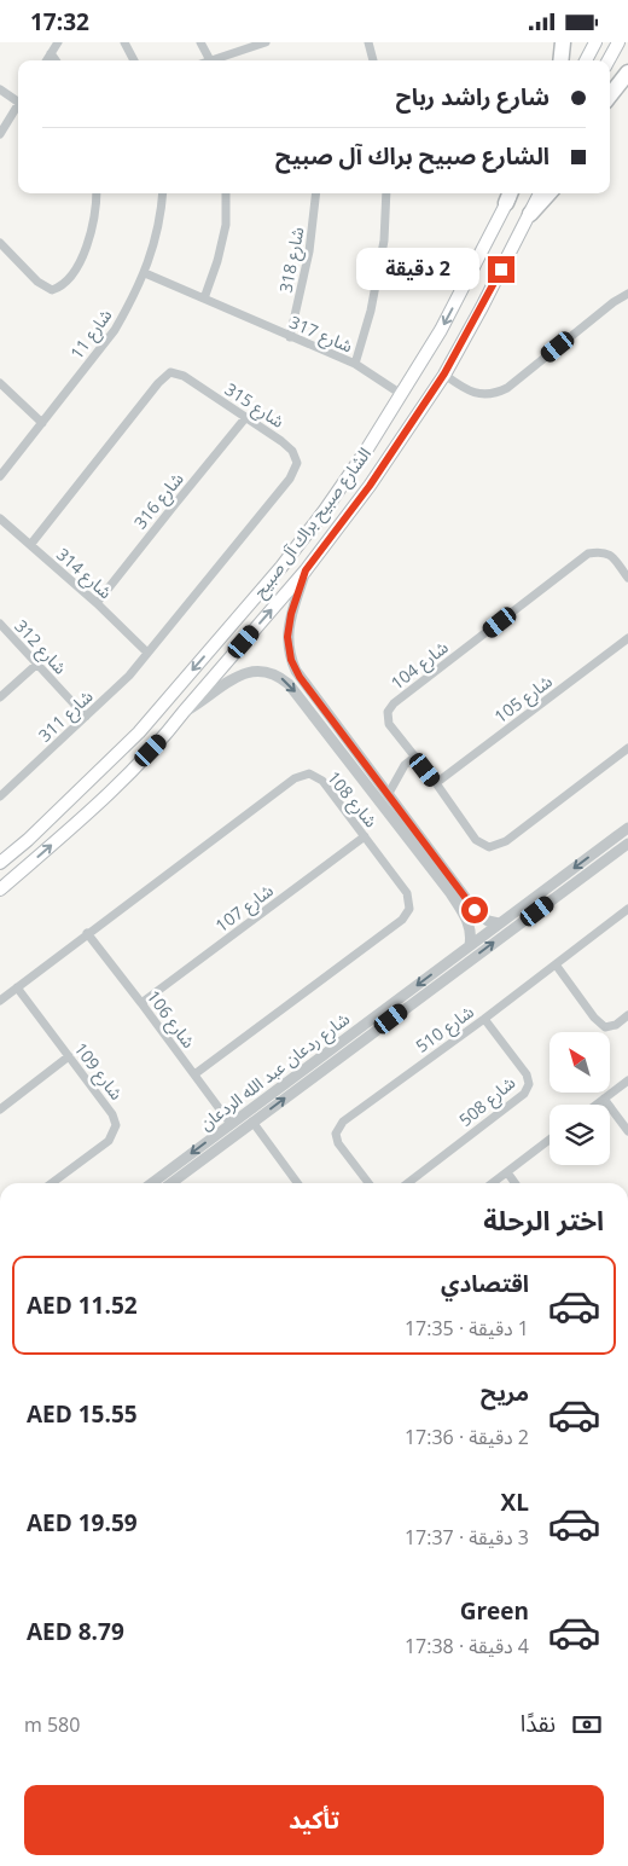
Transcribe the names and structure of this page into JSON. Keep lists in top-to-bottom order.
{
  "streets": {
    "main road": ["الشارع صبيح براك آل صبيح"],
    "street": [
      "شارع 318",
      "شارع 11",
      "شارع 317",
      "شارع 315",
      "شارع 316",
      "شارع 314",
      "شارع 312",
      "شارع 104",
      "شارع 105",
      "شارع 311",
      "شارع 108",
      "شارع 107",
      "شارع 106",
      "شارع 510",
      "شارع 109",
      "شارع ردعان عبد الله الردعان",
      "شارع 508"
    ]
  },
  "crossings": [
    ["شارع 318", "شارع 317"],
    ["شارع 11", "شارع 317"],
    ["شارع 315", "شارع 316"],
    ["شارع 315", "شارع 314"],
    ["شارع 315", "شارع 311"],
    ["شارع 316", "شارع 314"],
    ["شارع 314", "شارع 311"],
    ["شارع 312", "شارع 311"],
    ["شارع 104", "شارع 105"],
    ["شارع 108", "شارع 107"],
    ["شارع 108", "شارع 106"],
    ["شارع 108", "شارع 109"],
    ["شارع 107", "شارع 106"],
    ["شارع 106", "شارع ردعان عبد الله الردعان"],
    ["شارع 510", "شارع 508"]
  ],
  "north": "top left",
  "page": {
    "status": "17:32",
    "banner": ["شارع راشد رباح", "الشارع صبيح براك آل صبيح"],
    "bubble": "2 دقيقة",
    "heading": "اختر الرحلة",
    "list": [
      {
        "name": "اقتصادي",
        "note": "1 دقيقة · 17:35",
        "value": "AED 11.52"
      },
      {
        "name": "مريح",
        "note": "2 دقيقة · 17:36",
        "value": "AED 15.55"
      },
      {
        "name": "XL",
        "note": "3 دقيقة · 17:37",
        "value": "AED 19.59"
      },
      {
        "name": "Green",
        "note": "4 دقيقة · 17:38",
        "value": "AED 8.79"
      }
    ],
    "pay": ["نقدًا", "580 m"],
    "buttons": "تأكيد"
  }
}
